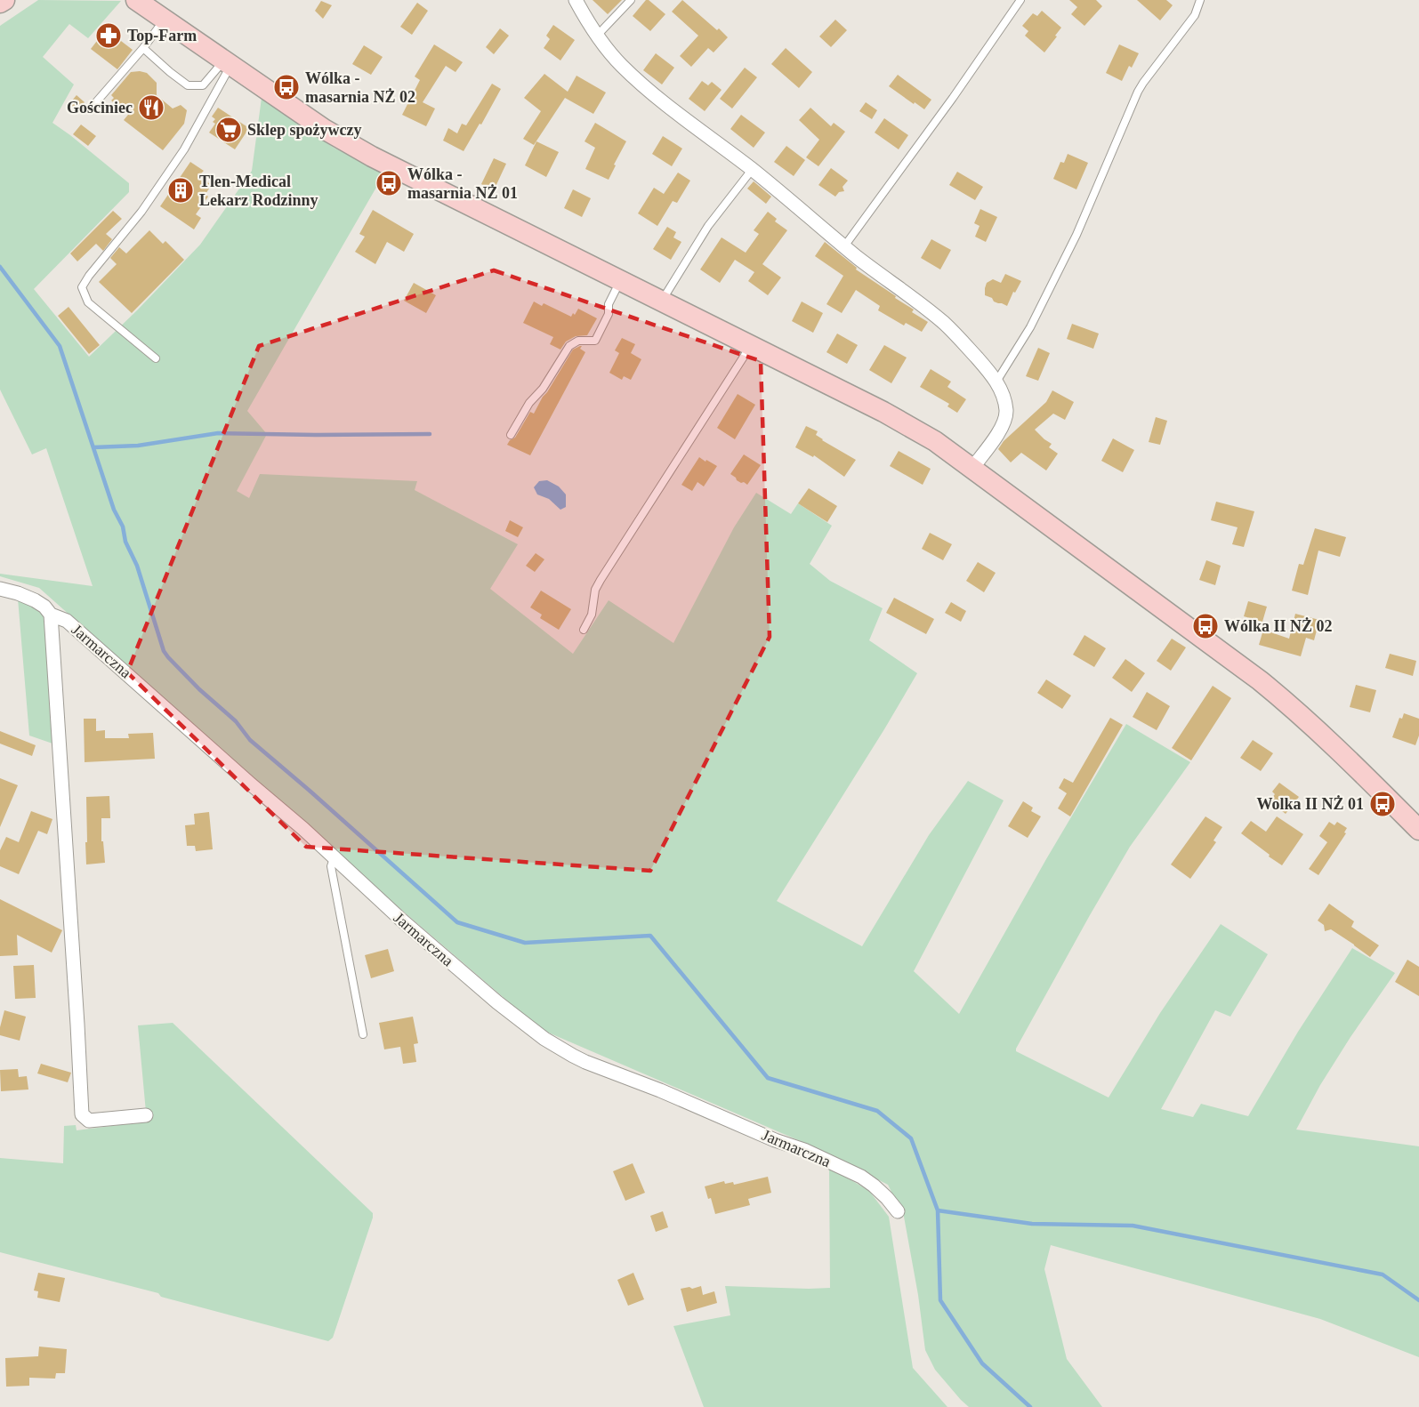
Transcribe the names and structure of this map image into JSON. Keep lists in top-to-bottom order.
{
  "streets": {
    "street": ["Jarmarczna"]
  },
  "places": {
    "pharmacy": ["Top-Farm"],
    "bus stop": [
      "Wólka - masarnia NŻ 02",
      "Wólka - masarnia NŻ 01",
      "Wólka II NŻ 02",
      "Wolka II NŻ 01"
    ],
    "restaurant": ["Gościniec"],
    "supermarket": ["Sklep spożywczy"],
    "building": ["Tlen-Medical Lekarz Rodzinny"]
  }
}
